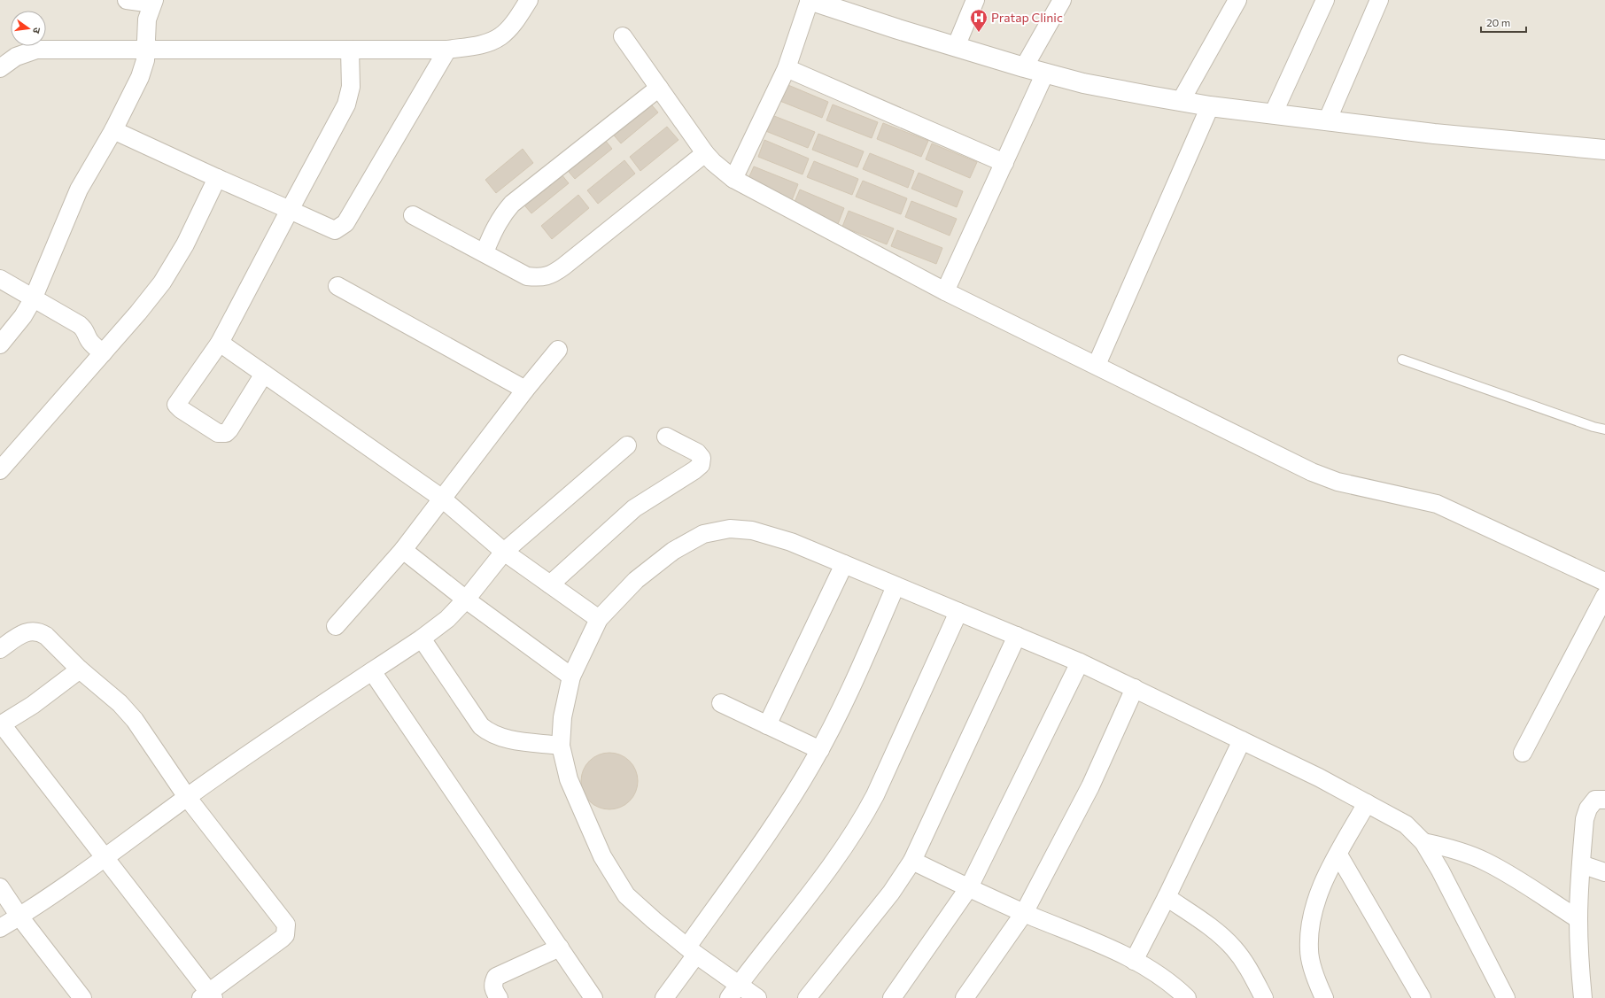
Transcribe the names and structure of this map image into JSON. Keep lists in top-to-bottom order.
{
  "places": {
    "hospital": ["Pratap Clinic"]
  },
  "scale_bar": "20 m",
  "north": "right"
}
